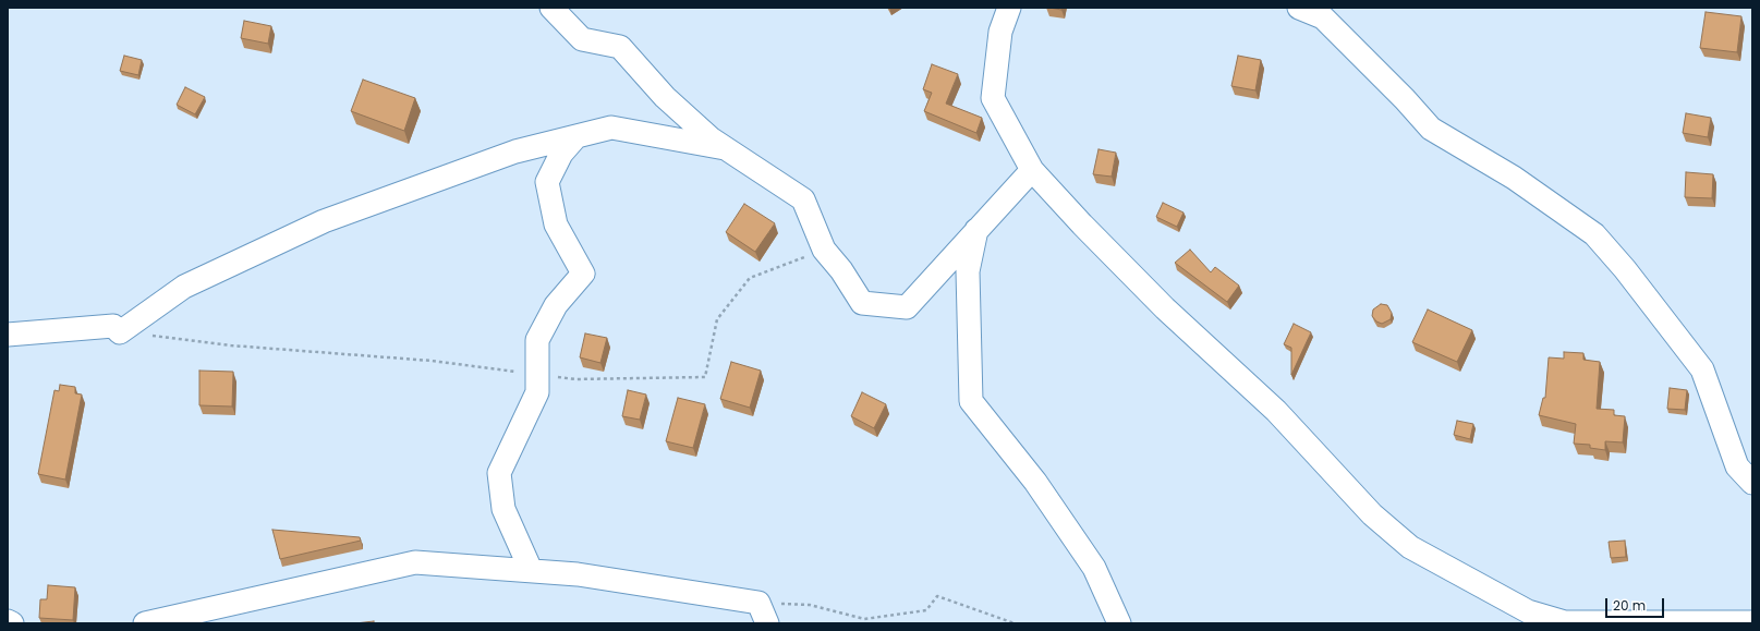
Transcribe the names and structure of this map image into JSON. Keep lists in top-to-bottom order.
{
  "scale_bar": "20 m"
}
